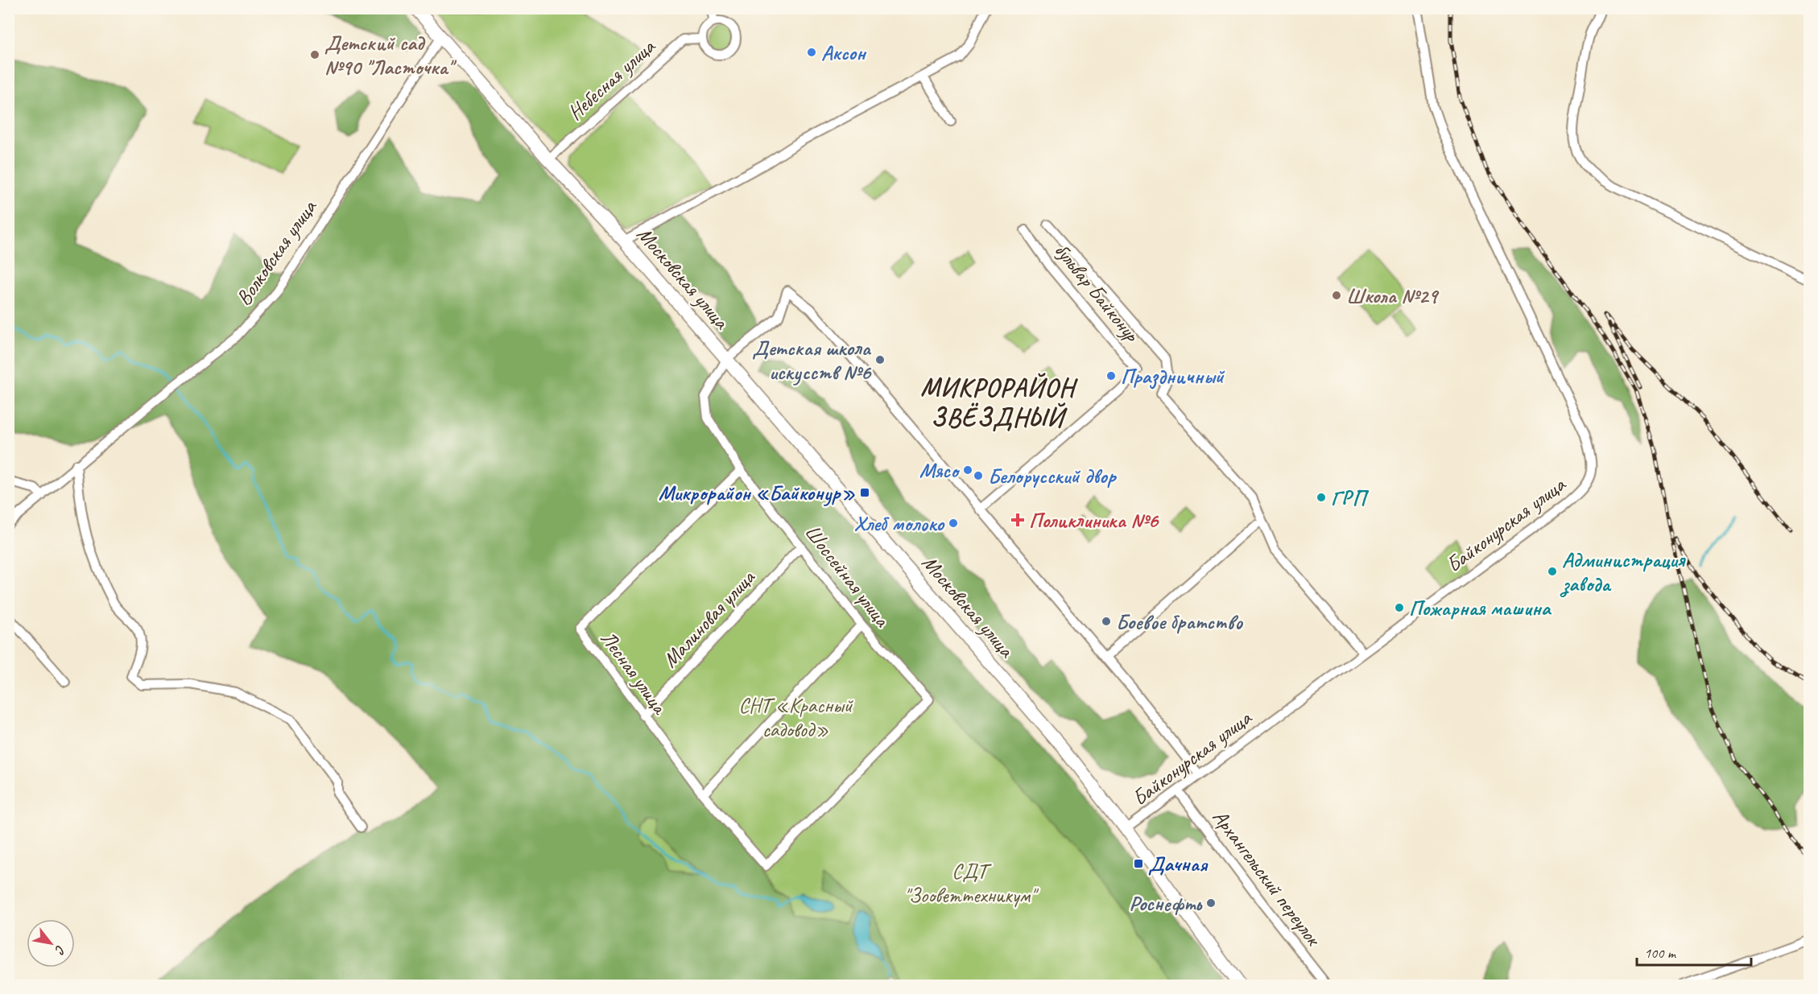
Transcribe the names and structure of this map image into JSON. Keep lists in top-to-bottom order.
{
  "streets": {
    "main road": ["Московская улица"],
    "street": [
      "Небесная улица",
      "Волковская улица",
      "бульвар Байконур",
      "Байконурская улица",
      "Шоссейная улица",
      "Малиновая улица",
      "Лесная улица",
      "Архангельский переулок"
    ]
  },
  "crossings": [
    ["Небесная улица", "Московская улица"],
    ["Волковская улица", "Московская улица"],
    ["Московская улица", "Байконурская улица"],
    ["Московская улица", "Шоссейная улица"],
    ["Байконурская улица", "Архангельский переулок"],
    ["Шоссейная улица", "Малиновая улица"],
    ["Шоссейная улица", "Лесная улица"],
    ["Малиновая улица", "Лесная улица"]
  ],
  "districts": ["МИКРОРАЙОН ЗВЁЗДНЫЙ"],
  "parks": ["СНТ «Красный садовод»", "СДТ \"Зооветтехникум\""],
  "places": {
    "other": [
      "Аксон",
      "Детский сад №90 \"Ласточка\"",
      "Школа №29",
      "Детская школа искусств №6",
      "Праздничный",
      "Мясо",
      "Белорусский двор",
      "ГРП",
      "Хлеб молоко",
      "Администрация завода",
      "Пожарная машина",
      "Боевое братство",
      "Роснефть"
    ],
    "transit": ["Микрорайон «Байконур»", "Дачная"],
    "health": ["Поликлиника №6"]
  },
  "scale_bar": "100 m",
  "north": "bottom right"
}
